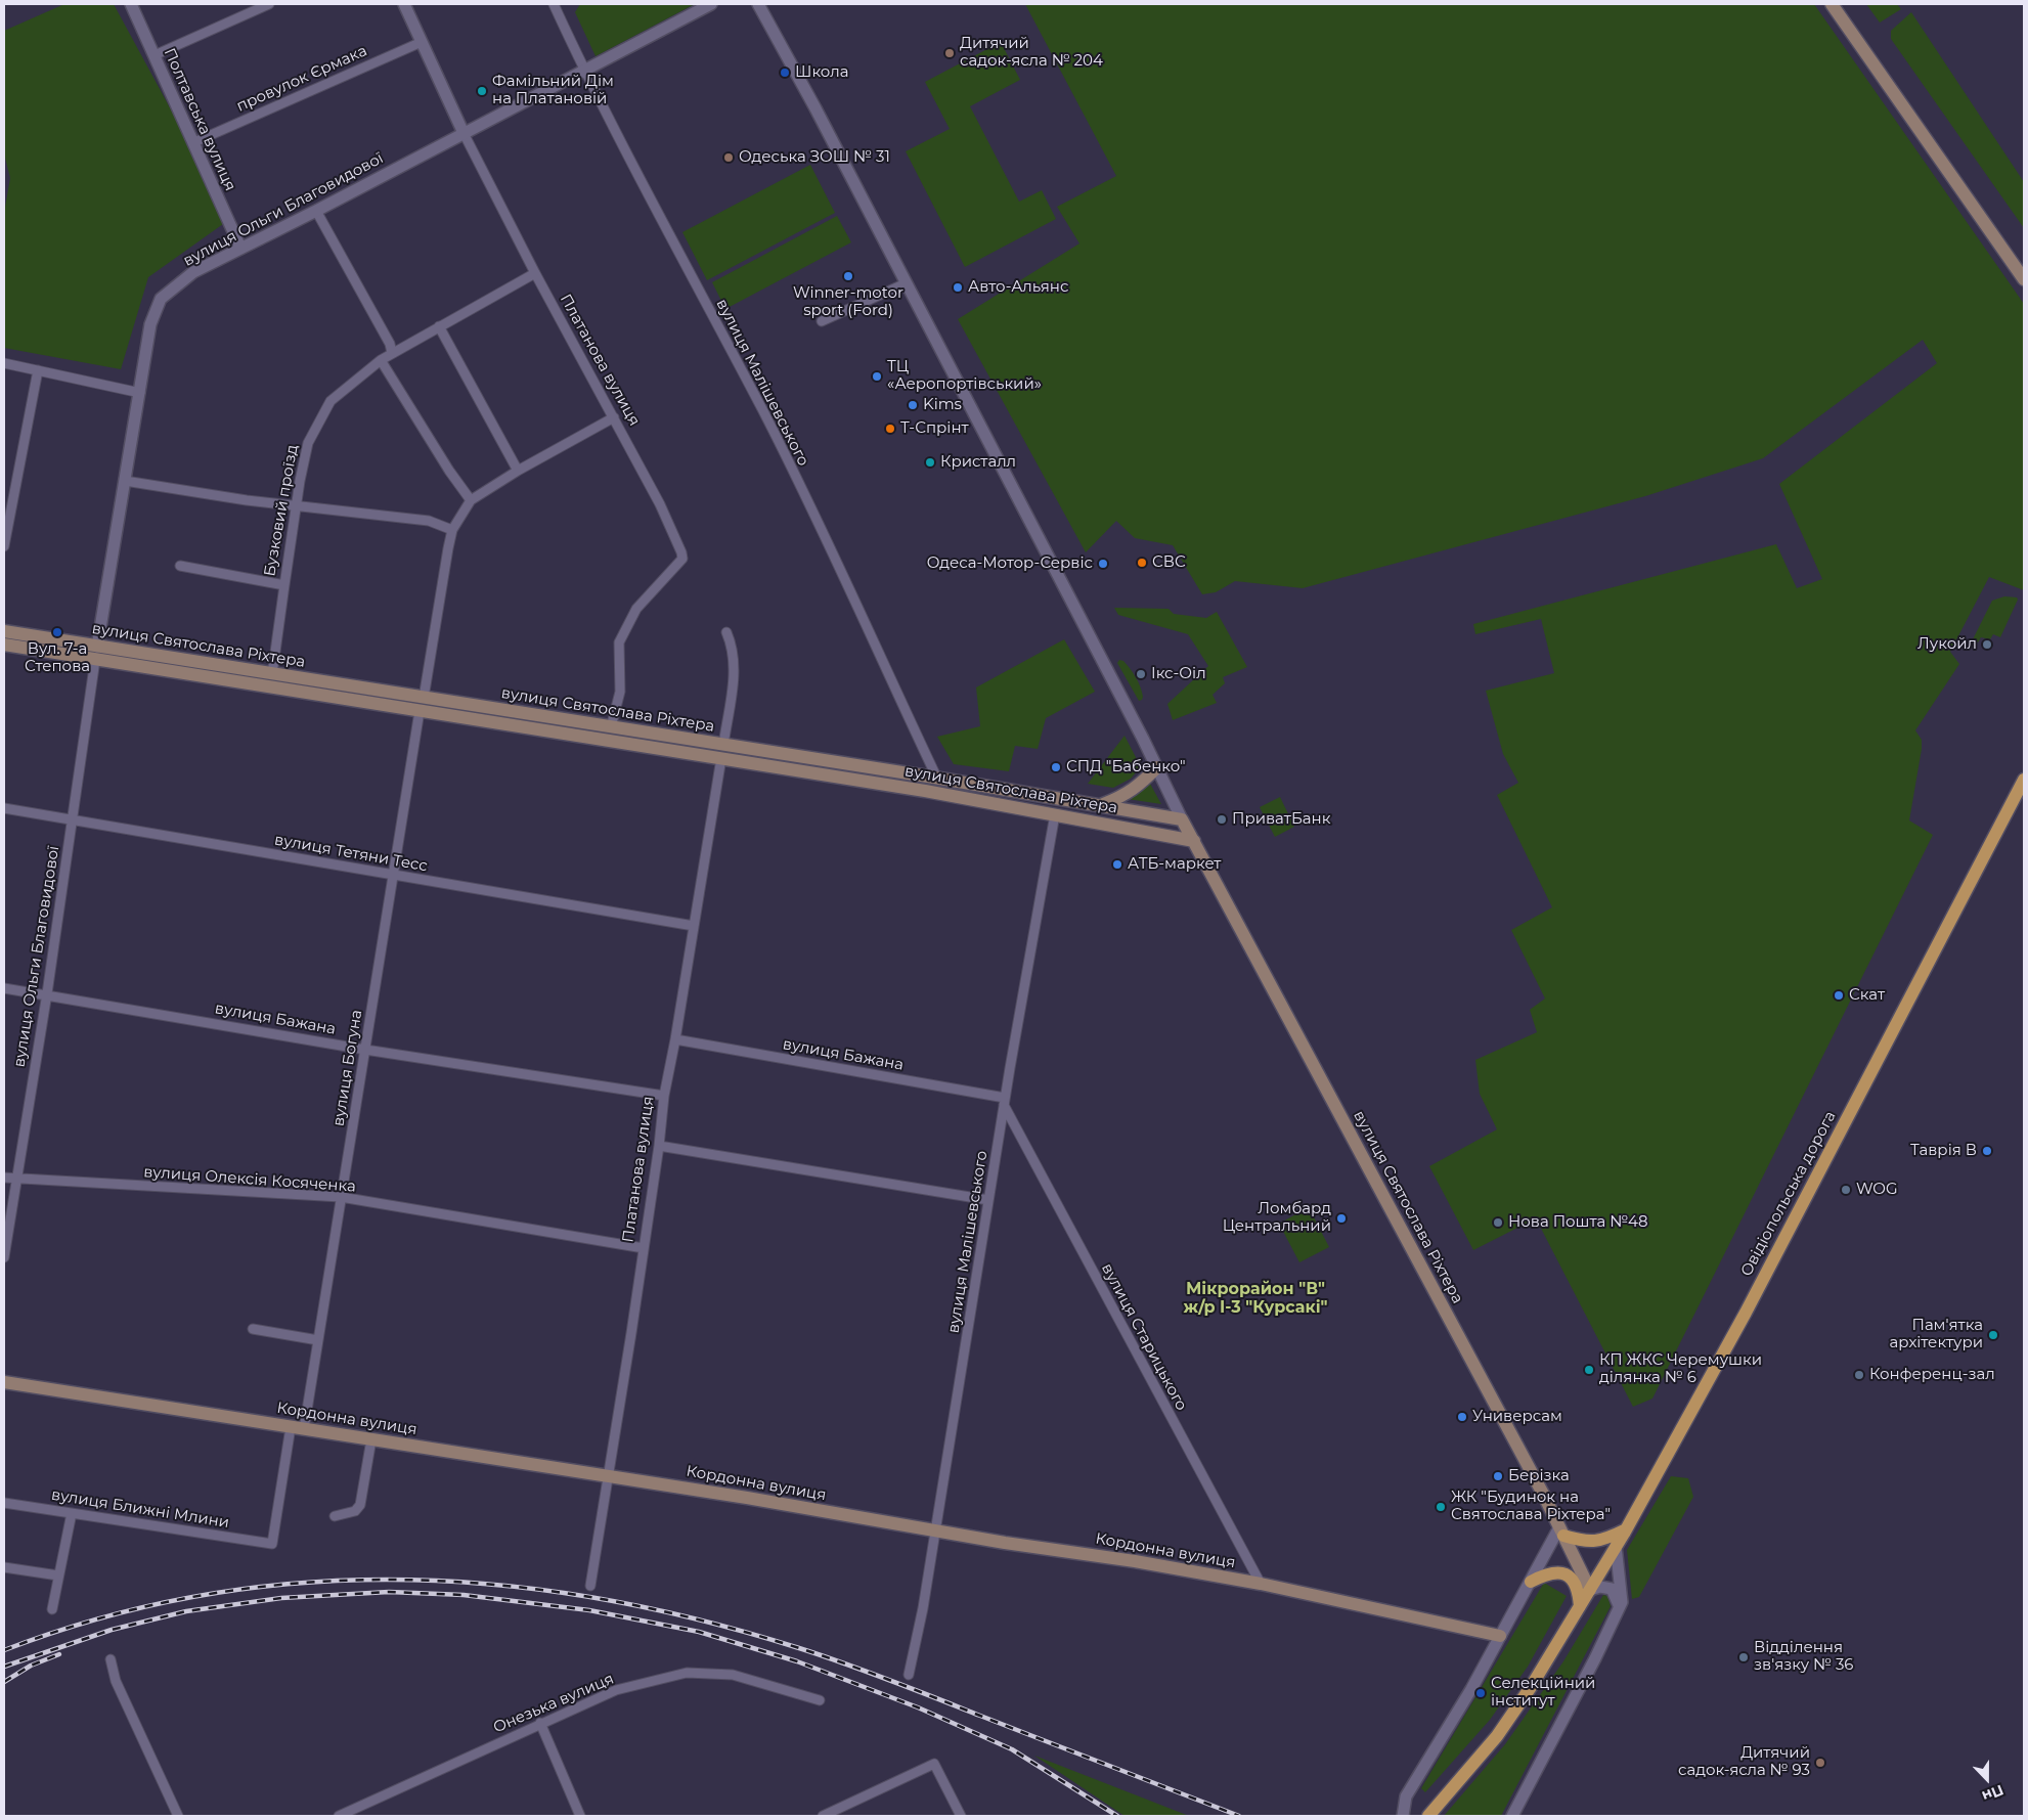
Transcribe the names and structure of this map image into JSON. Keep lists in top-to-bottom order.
{
  "streets": {
    "main road": ["вулиця Святослава Ріхтера", "Овідіопольська дорога", "Кордонна вулиця"],
    "street": [
      "провулок Єрмака",
      "Полтавська вулиця",
      "вулиця Ольги Благовидової",
      "Платанова вулиця",
      "вулиця Малішевського",
      "Бузковий проїзд",
      "вулиця Тетяни Тесс",
      "вулиця Бажана",
      "вулиця Богуна",
      "вулиця Олексія Косяченка",
      "вулиця Старицького",
      "вулиця Ближні Млини",
      "Онезька вулиця"
    ]
  },
  "crossings": [
    ["провулок Єрмака", "Полтавська вулиця"],
    ["провулок Єрмака", "Платанова вулиця"],
    ["Полтавська вулиця", "вулиця Ольги Благовидової"],
    ["вулиця Ольги Благовидової", "Платанова вулиця"],
    ["вулиця Ольги Благовидової", "вулиця Малішевського"],
    ["вулиця Ольги Благовидової", "вулиця Святослава Ріхтера"],
    ["вулиця Ольги Благовидової", "вулиця Тетяни Тесс"],
    ["вулиця Ольги Благовидової", "вулиця Бажана"],
    ["вулиця Ольги Благовидової", "вулиця Олексія Косяченка"],
    ["Платанова вулиця", "Бузковий проїзд"],
    ["Платанова вулиця", "вулиця Святослава Ріхтера"],
    ["Платанова вулиця", "вулиця Тетяни Тесс"],
    ["Платанова вулиця", "вулиця Бажана"],
    ["Платанова вулиця", "вулиця Олексія Косяченка"],
    ["Платанова вулиця", "Кордонна вулиця"],
    ["вулиця Малішевського", "вулиця Святослава Ріхтера"],
    ["вулиця Малішевського", "вулиця Бажана"],
    ["вулиця Малішевського", "вулиця Старицького"],
    ["вулиця Малішевського", "Кордонна вулиця"],
    ["вулиця Святослава Ріхтера", "вулиця Богуна"],
    ["вулиця Святослава Ріхтера", "Овідіопольська дорога"],
    ["вулиця Тетяни Тесс", "вулиця Богуна"],
    ["вулиця Бажана", "вулиця Богуна"],
    ["вулиця Бажана", "вулиця Старицького"],
    ["вулиця Богуна", "вулиця Олексія Косяченка"],
    ["вулиця Богуна", "Кордонна вулиця"],
    ["вулиця Богуна", "вулиця Ближні Млини"],
    ["вулиця Старицького", "Кордонна вулиця"]
  ],
  "districts": ["Мікрорайон \"В\" ж/р I-3 \"Курсакі\""],
  "places": [
    "Дитячий садок-ясла № 204",
    "Школа",
    "Фамільний Дім на Платановій",
    "Одеська ЗОШ № 31",
    "Winner-motor sport (Ford)",
    "Авто-Альянс",
    "ТЦ «Аеропортівський»",
    "Kims",
    "Т-Спрінт",
    "Кристалл",
    "СВС",
    "Одеса-Мотор-Сервіс",
    "Вул. 7-а Степова",
    "Лукойл",
    "Ікс-Оіл",
    "СПД \"Бабенко\"",
    "ПриватБанк",
    "АТБ-маркет",
    "Скат",
    "Таврія В",
    "WOG",
    "Ломбард Центральний",
    "Нова Пошта №48",
    "Пам'ятка архітектури",
    "КП ЖКС Черемушки ділянка № 6",
    "Конференц-зал",
    "Универсам",
    "Берізка",
    "ЖК \"Будинок на Святослава Ріхтера\"",
    "Відділення зв'язку № 36",
    "Селекційний інститут",
    "Дитячий садок-ясла № 93"
  ],
  "north": "bottom"
}
